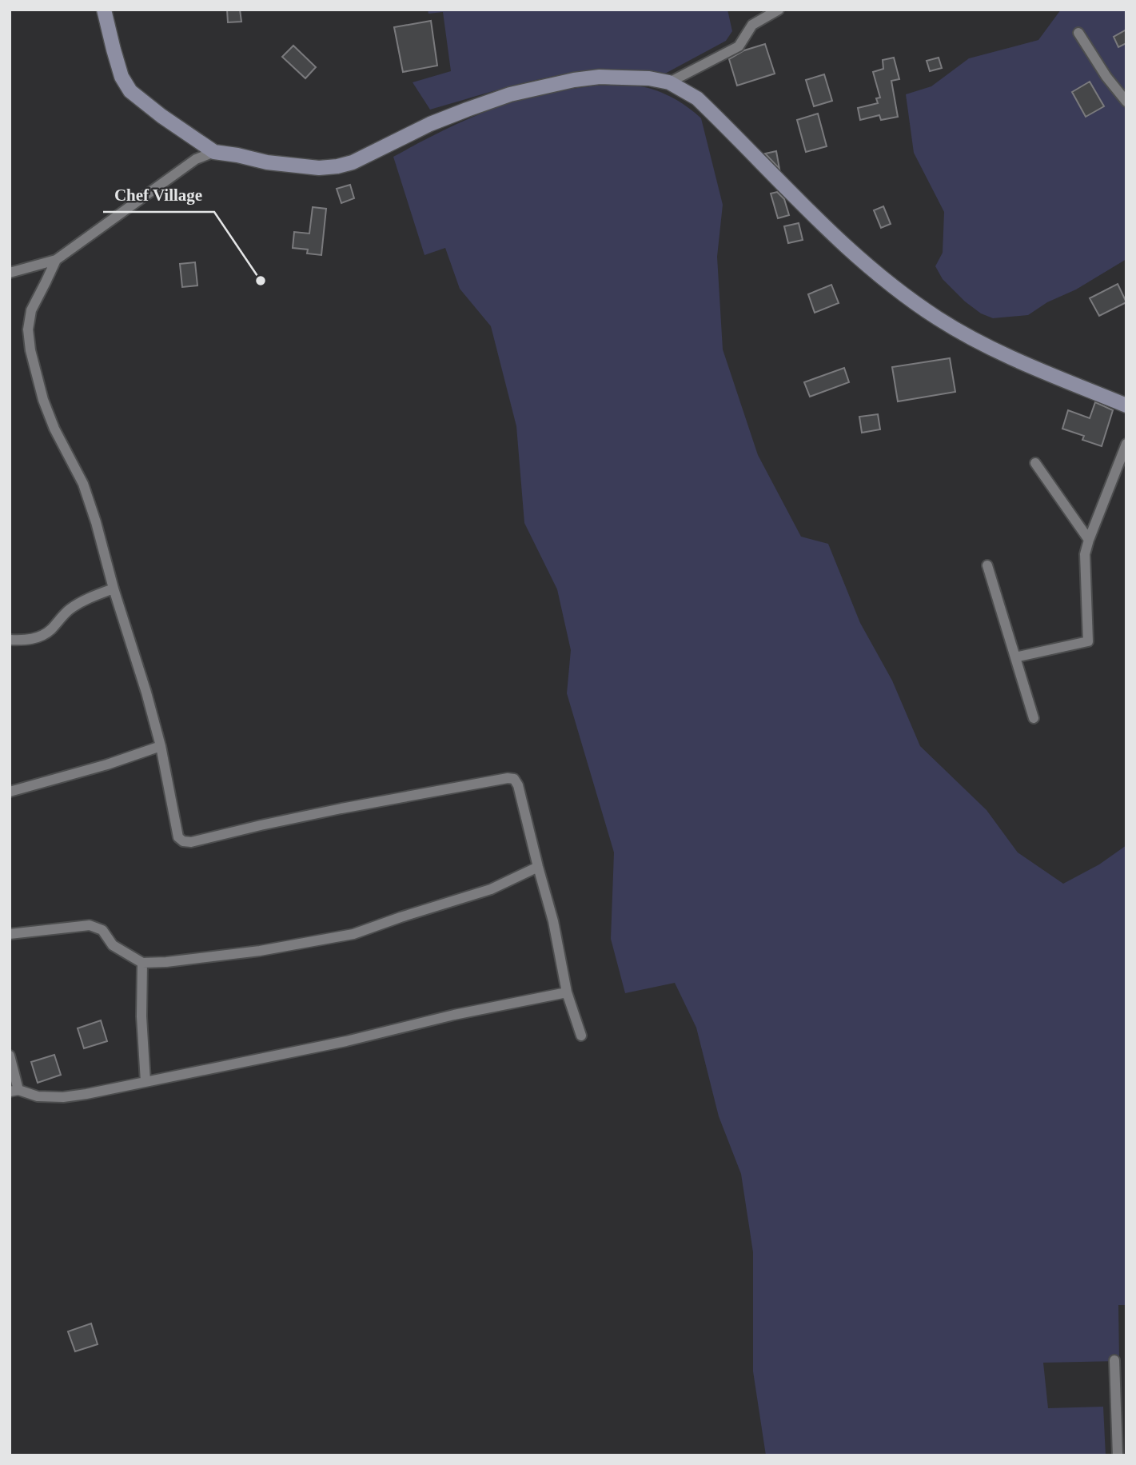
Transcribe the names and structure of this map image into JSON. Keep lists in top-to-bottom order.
{
  "places": ["Chef Village"]
}
